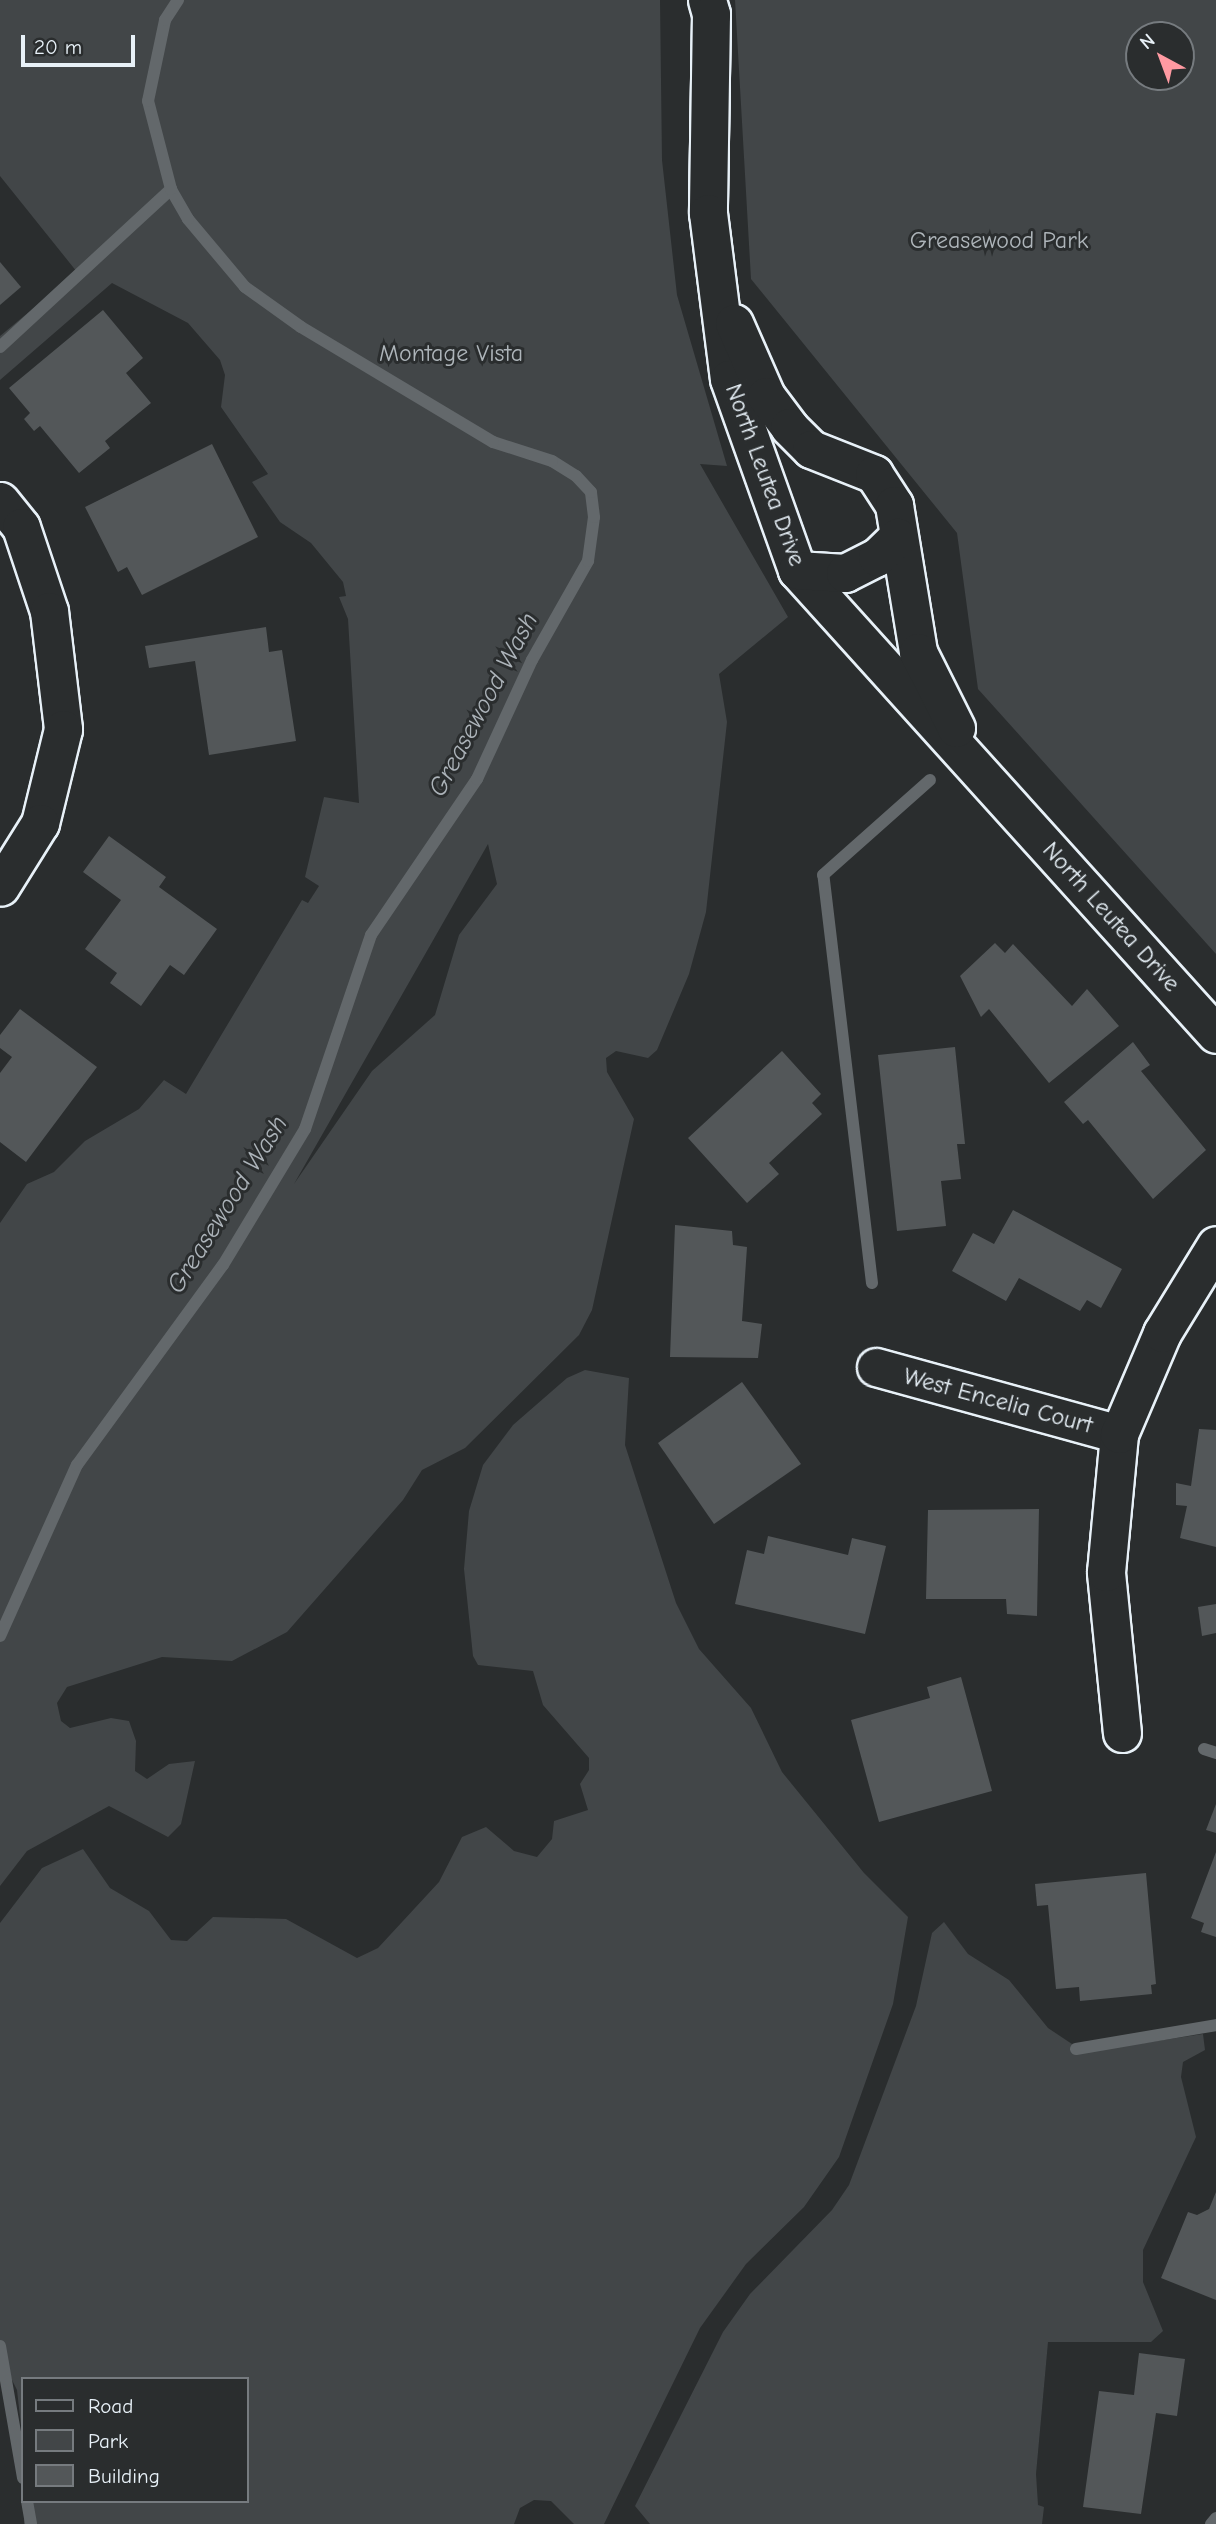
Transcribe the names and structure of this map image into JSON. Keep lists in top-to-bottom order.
{
  "streets": {
    "street": ["North Leutea Drive", "West Encelia Court"]
  },
  "water": ["Greasewood Wash"],
  "parks": ["Greasewood Park", "Montage Vista"],
  "legend": ["Road", "Park", "Building"],
  "scale_bar": "20 m",
  "north": "top left"
}
